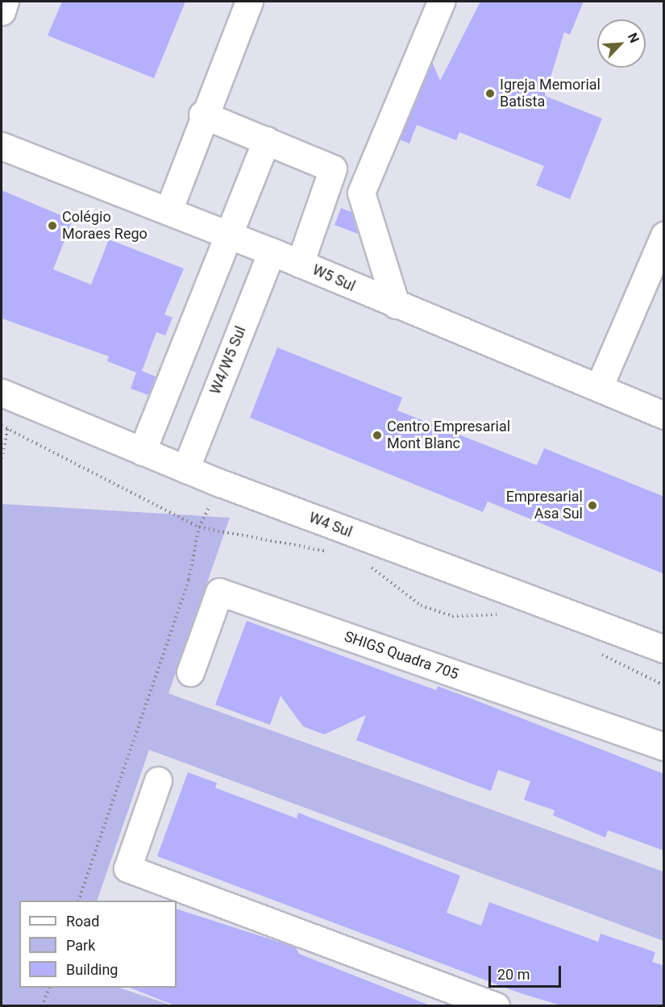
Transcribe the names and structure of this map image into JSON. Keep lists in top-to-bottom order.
{
  "streets": {
    "main road": [
      "W5 Sul",
      "W4/W5 Sul",
      "W4 Sul",
      "SHIGS Quadra 705"
    ]
  },
  "crossings": [
    ["W5 Sul", "W4/W5 Sul"],
    ["W4/W5 Sul", "W4 Sul"]
  ],
  "places": [
    "Igreja Memorial Batista",
    "Colégio Moraes Rego",
    "Centro Empresarial Mont Blanc",
    "Empresarial Asa Sul"
  ],
  "legend": ["Road", "Park", "Building"],
  "scale_bar": "20 m",
  "north": "top right"
}
